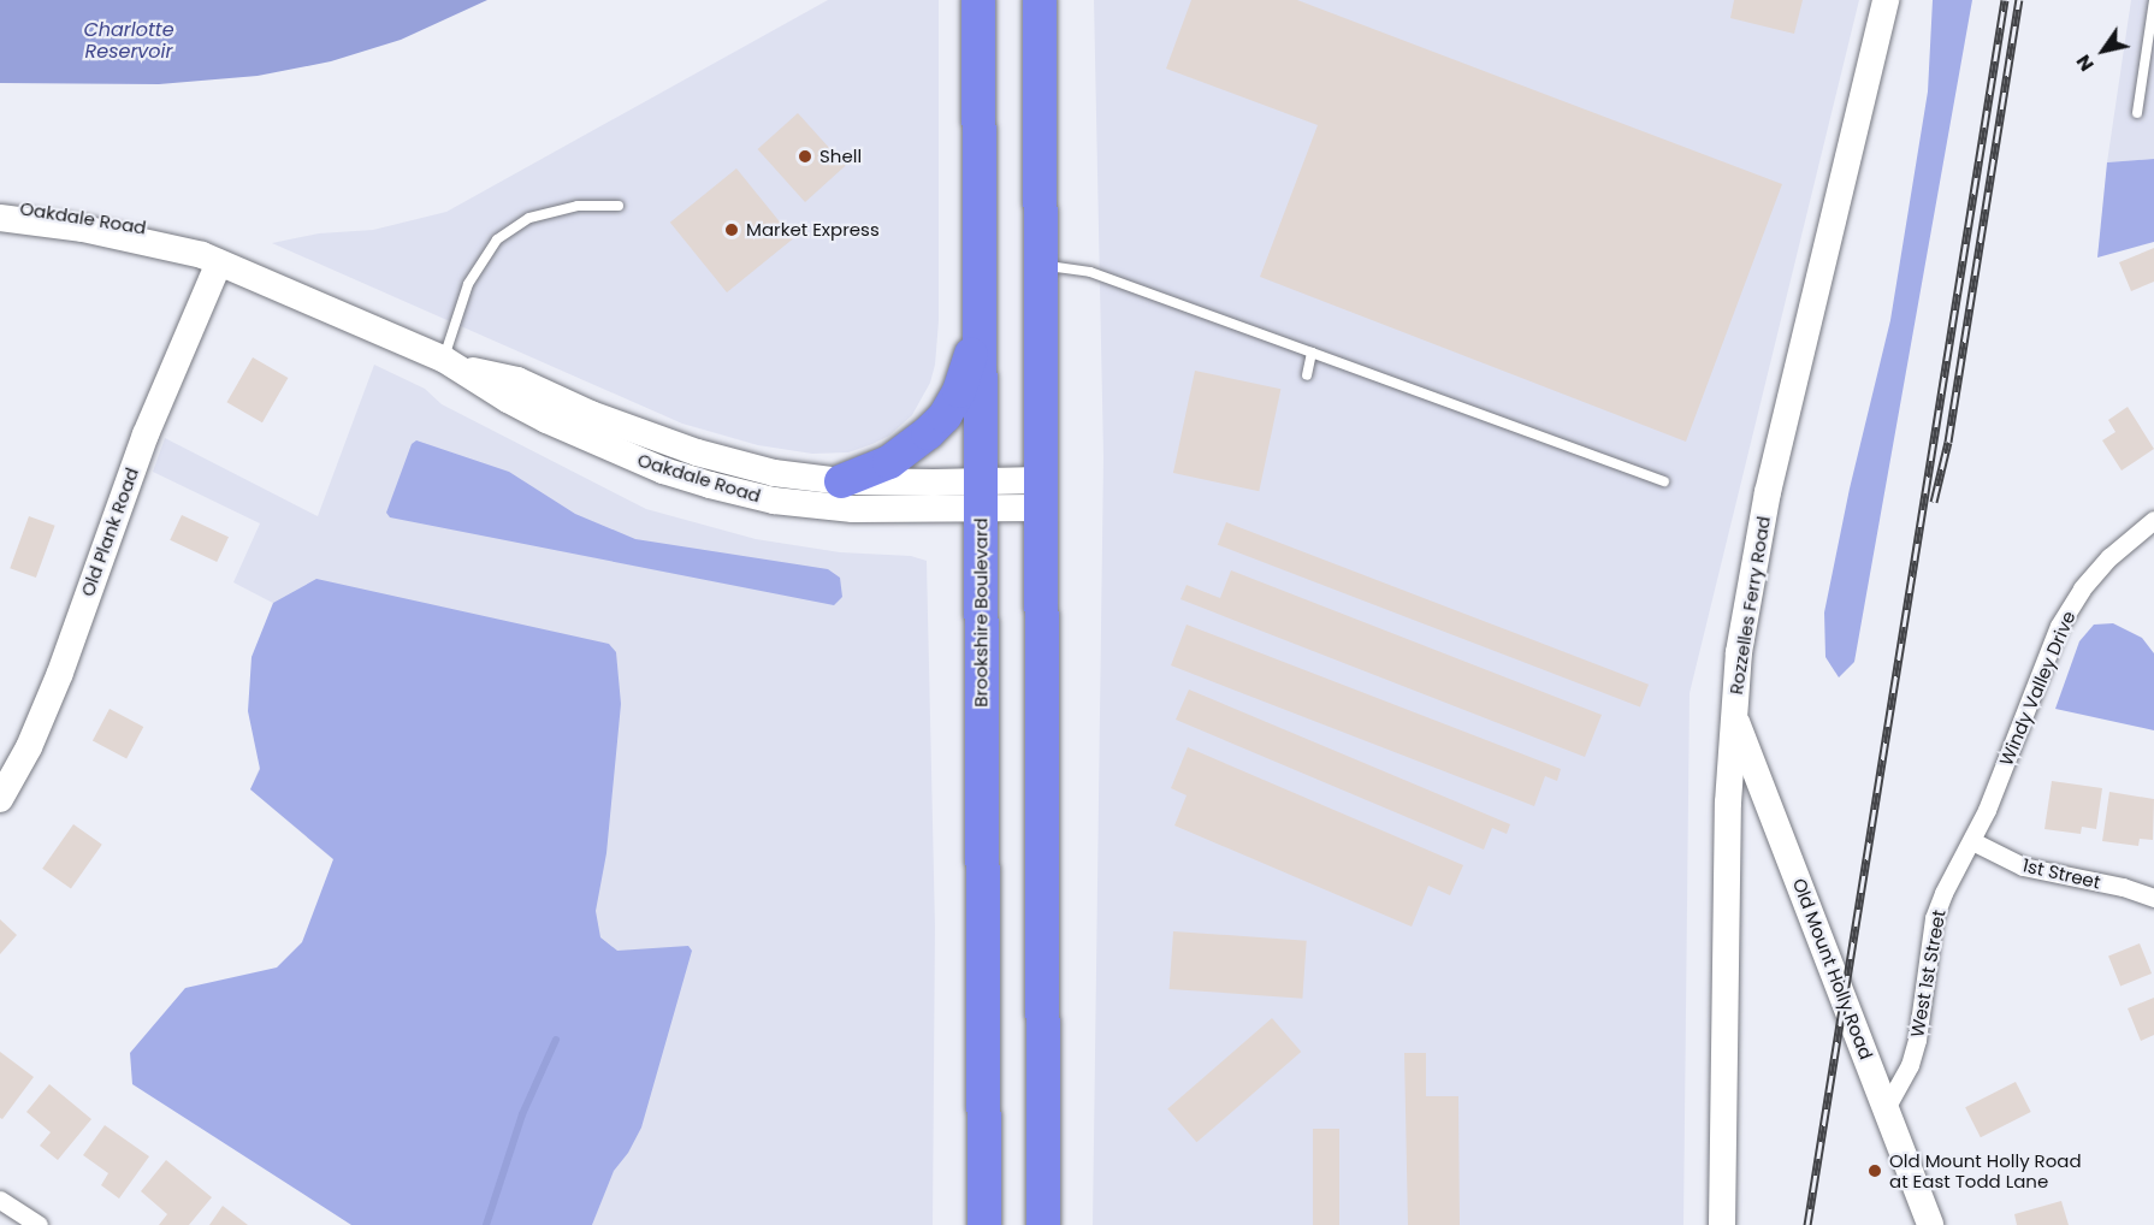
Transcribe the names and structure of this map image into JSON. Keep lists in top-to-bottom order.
{
  "streets": {
    "highway": ["Brookshire Boulevard"],
    "street": [
      "Oakdale Road",
      "Old Plank Road",
      "Rozzelles Ferry Road",
      "Windy Valley Drive",
      "1st Street",
      "Old Mount Holly Road",
      "West 1st Street"
    ]
  },
  "crossings": [
    ["Oakdale Road", "Old Plank Road"],
    ["Oakdale Road", "Brookshire Boulevard"],
    ["Rozzelles Ferry Road", "Old Mount Holly Road"],
    ["Windy Valley Drive", "1st Street"],
    ["Windy Valley Drive", "West 1st Street"],
    ["1st Street", "West 1st Street"],
    ["Old Mount Holly Road", "West 1st Street"]
  ],
  "water": ["Charlotte Reservoir"],
  "places": ["Shell", "Market Express", "Old Mount Holly Road at East Todd Lane"],
  "north": "bottom left"
}
